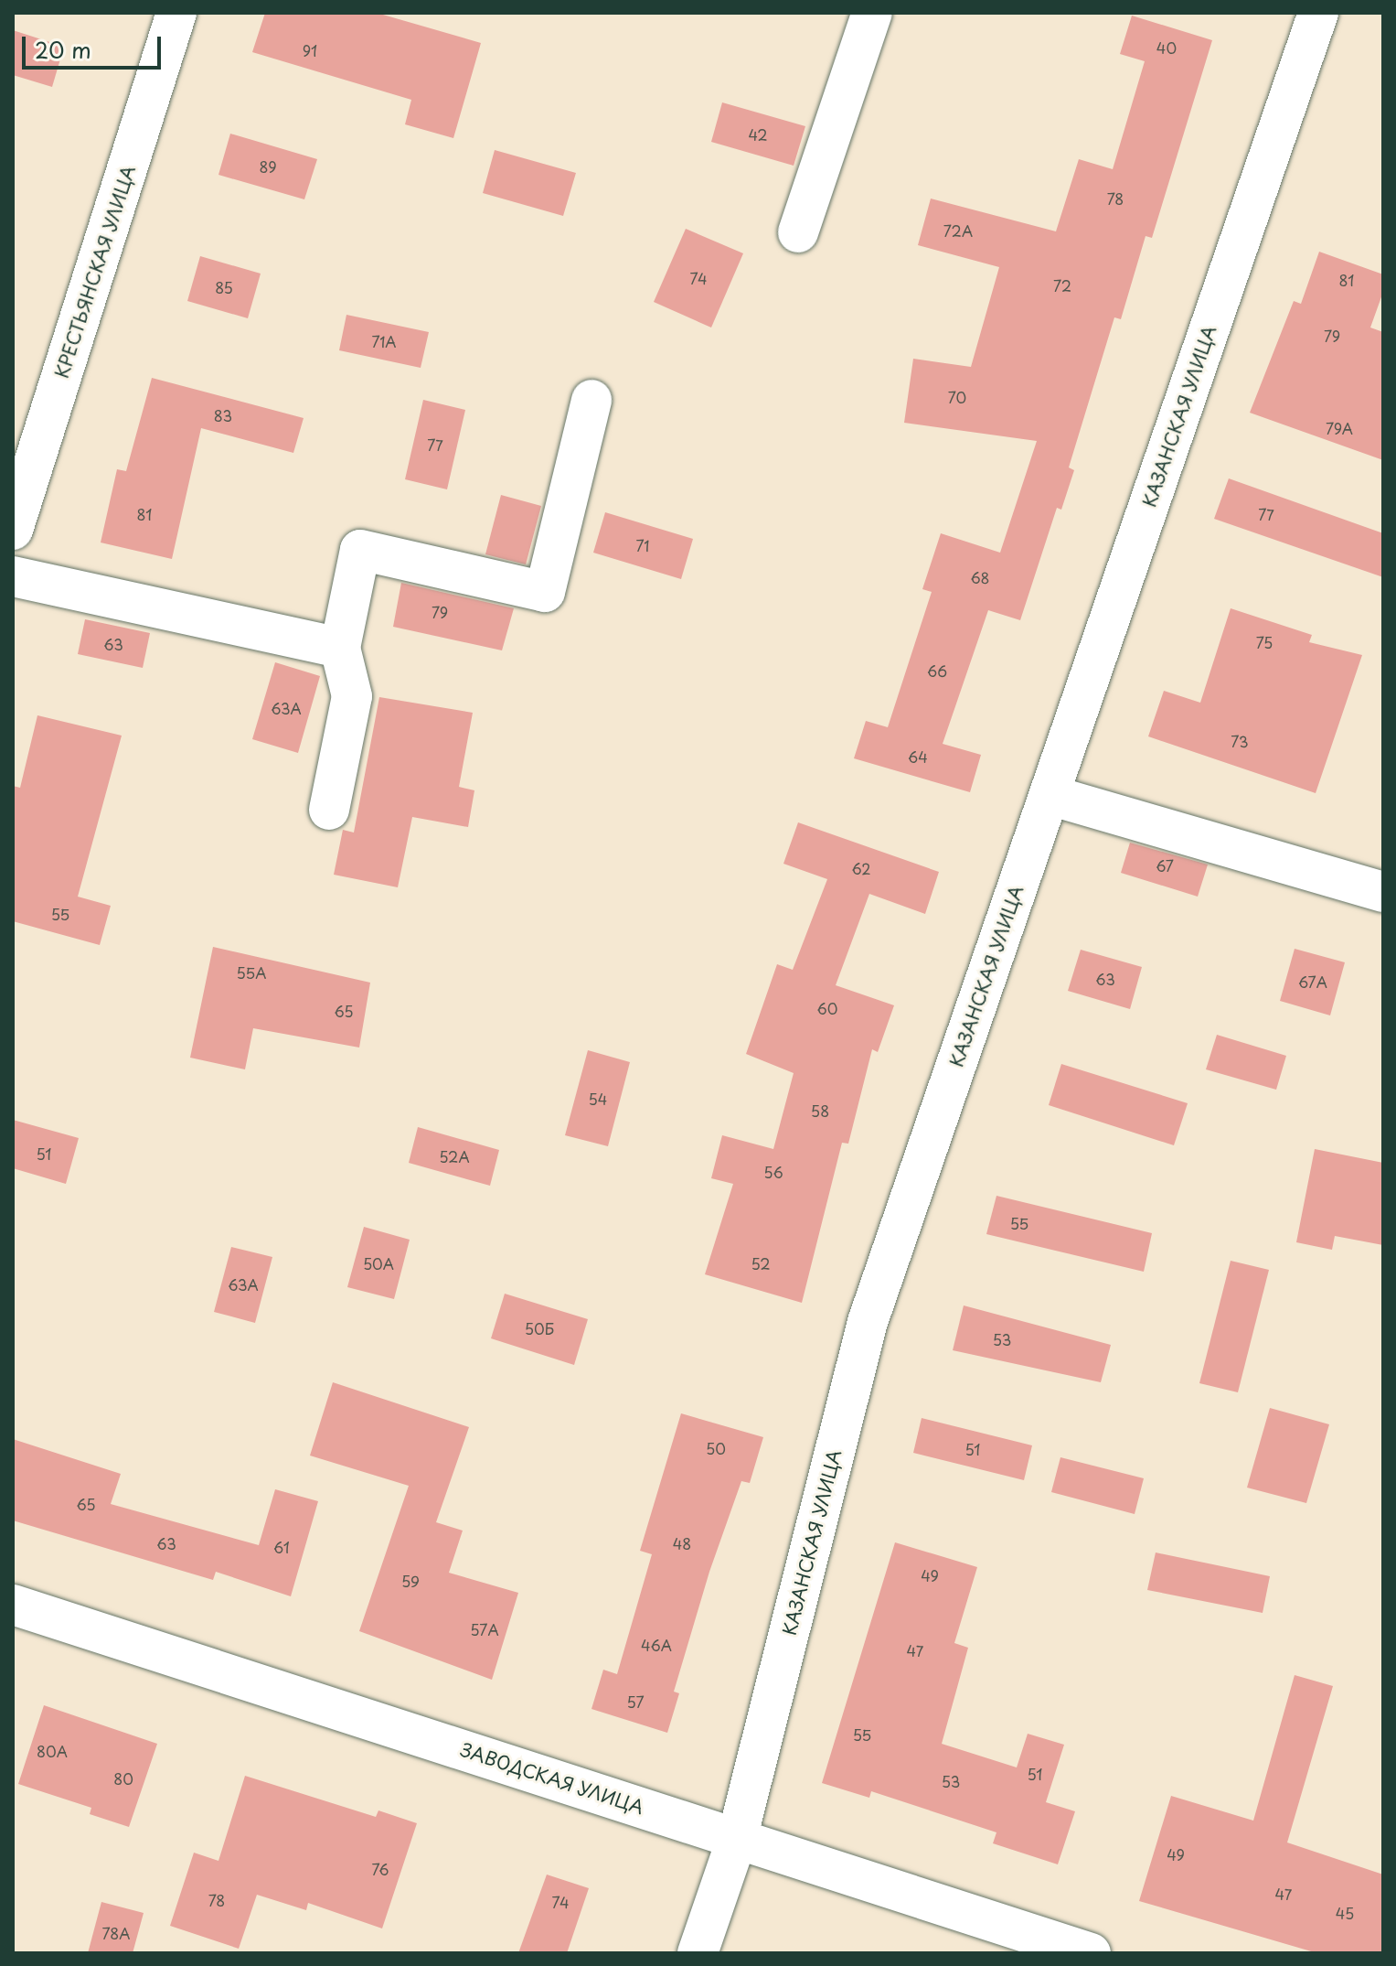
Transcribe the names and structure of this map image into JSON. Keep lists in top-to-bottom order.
{
  "streets": {
    "street": ["КРЕСТЬЯНСКАЯ УЛИЦА", "КАЗАНСКАЯ УЛИЦА", "ЗАВОДСКАЯ УЛИЦА"]
  },
  "crossings": [
    ["КАЗАНСКАЯ УЛИЦА", "ЗАВОДСКАЯ УЛИЦА"]
  ],
  "house_numbers": [
    "40",
    "91",
    "42",
    "89",
    "78",
    "72А",
    "74",
    "81",
    "72",
    "85",
    "79",
    "71А",
    "70",
    "83",
    "79А",
    "77",
    "81",
    "77",
    "71",
    "68",
    "79",
    "75",
    "63",
    "66",
    "63А",
    "73",
    "64",
    "67",
    "62",
    "55",
    "55А",
    "63",
    "67А",
    "60",
    "65",
    "54",
    "58",
    "51",
    "52А",
    "56",
    "55",
    "50А",
    "52",
    "63А",
    "50Б",
    "53",
    "50",
    "51",
    "65",
    "63",
    "48",
    "61",
    "49",
    "59",
    "57А",
    "46А",
    "47",
    "57",
    "55",
    "80А",
    "51",
    "80",
    "53",
    "49",
    "76",
    "47",
    "78",
    "74",
    "45",
    "78А"
  ],
  "scale_bar": "20 m"
}
